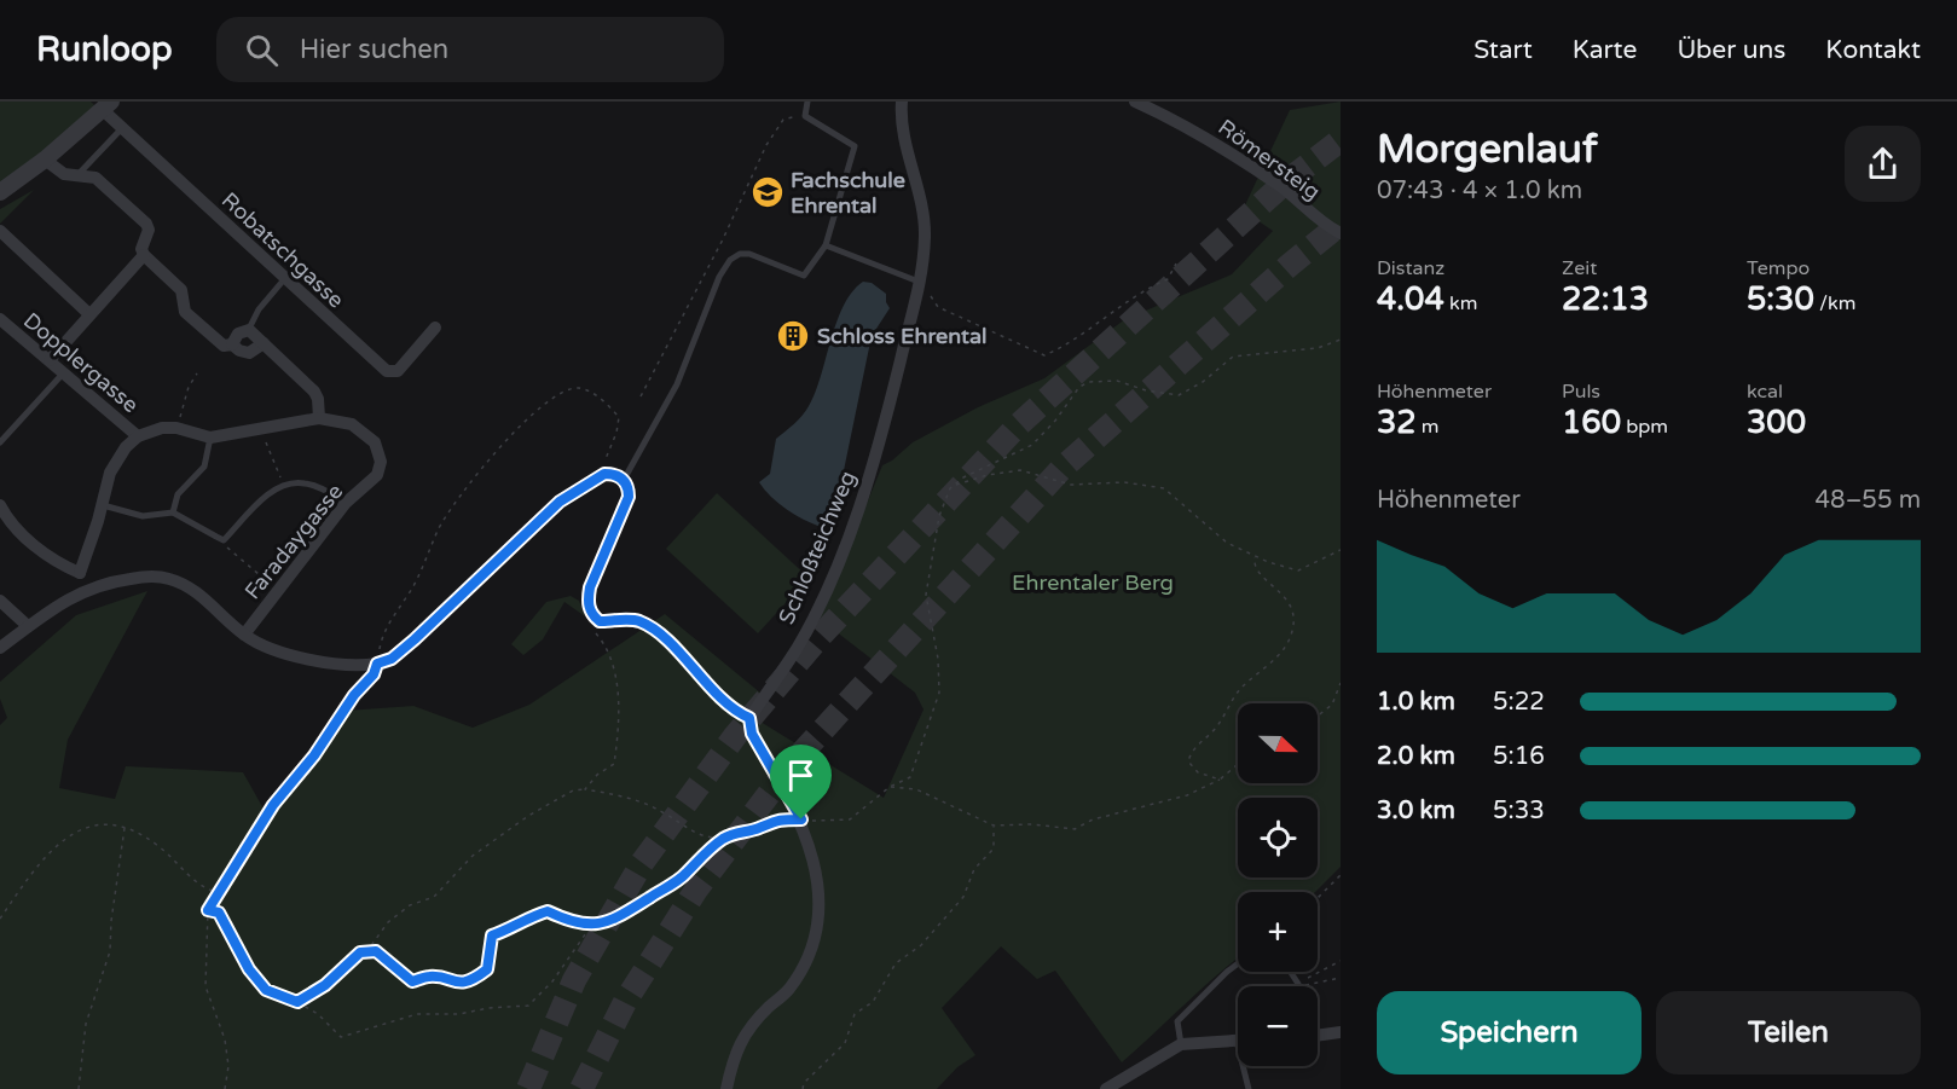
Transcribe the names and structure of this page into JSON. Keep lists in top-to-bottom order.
{
  "streets": {
    "street": [
      "Römersteig",
      "Robatschgasse",
      "Dopplergasse",
      "Faradaygasse",
      "Schloßteichweg"
    ]
  },
  "crossings": [
    ["Dopplergasse", "Faradaygasse"]
  ],
  "parks": ["Ehrentaler Berg"],
  "places": {
    "school or university": ["Fachschule Ehrental"],
    "building": ["Schloss Ehrental"]
  },
  "north": "right",
  "page": {
    "header": "Runloop",
    "search": "Hier suchen",
    "nav": [
      "Start",
      "Karte",
      "Über uns",
      "Kontakt"
    ],
    "heading": ["Morgenlauf", "07:43 · 4 × 1.0 km"],
    "stats": [
      ["Distanz", "4.04 km"],
      ["Zeit", "22:13"],
      ["Tempo", "5:30 /km"],
      ["Höhenmeter", "32 m"],
      ["Puls", "160 bpm"],
      ["kcal", "300"]
    ],
    "chart": ["Höhenmeter", "48–55 m"],
    "list": [
      {
        "name": "1.0 km",
        "note": "5:22"
      },
      {
        "name": "2.0 km",
        "note": "5:16"
      },
      {
        "name": "3.0 km",
        "note": "5:33"
      }
    ],
    "map_buttons": ["+", "−"],
    "buttons": ["Speichern", "Teilen"]
  }
}
